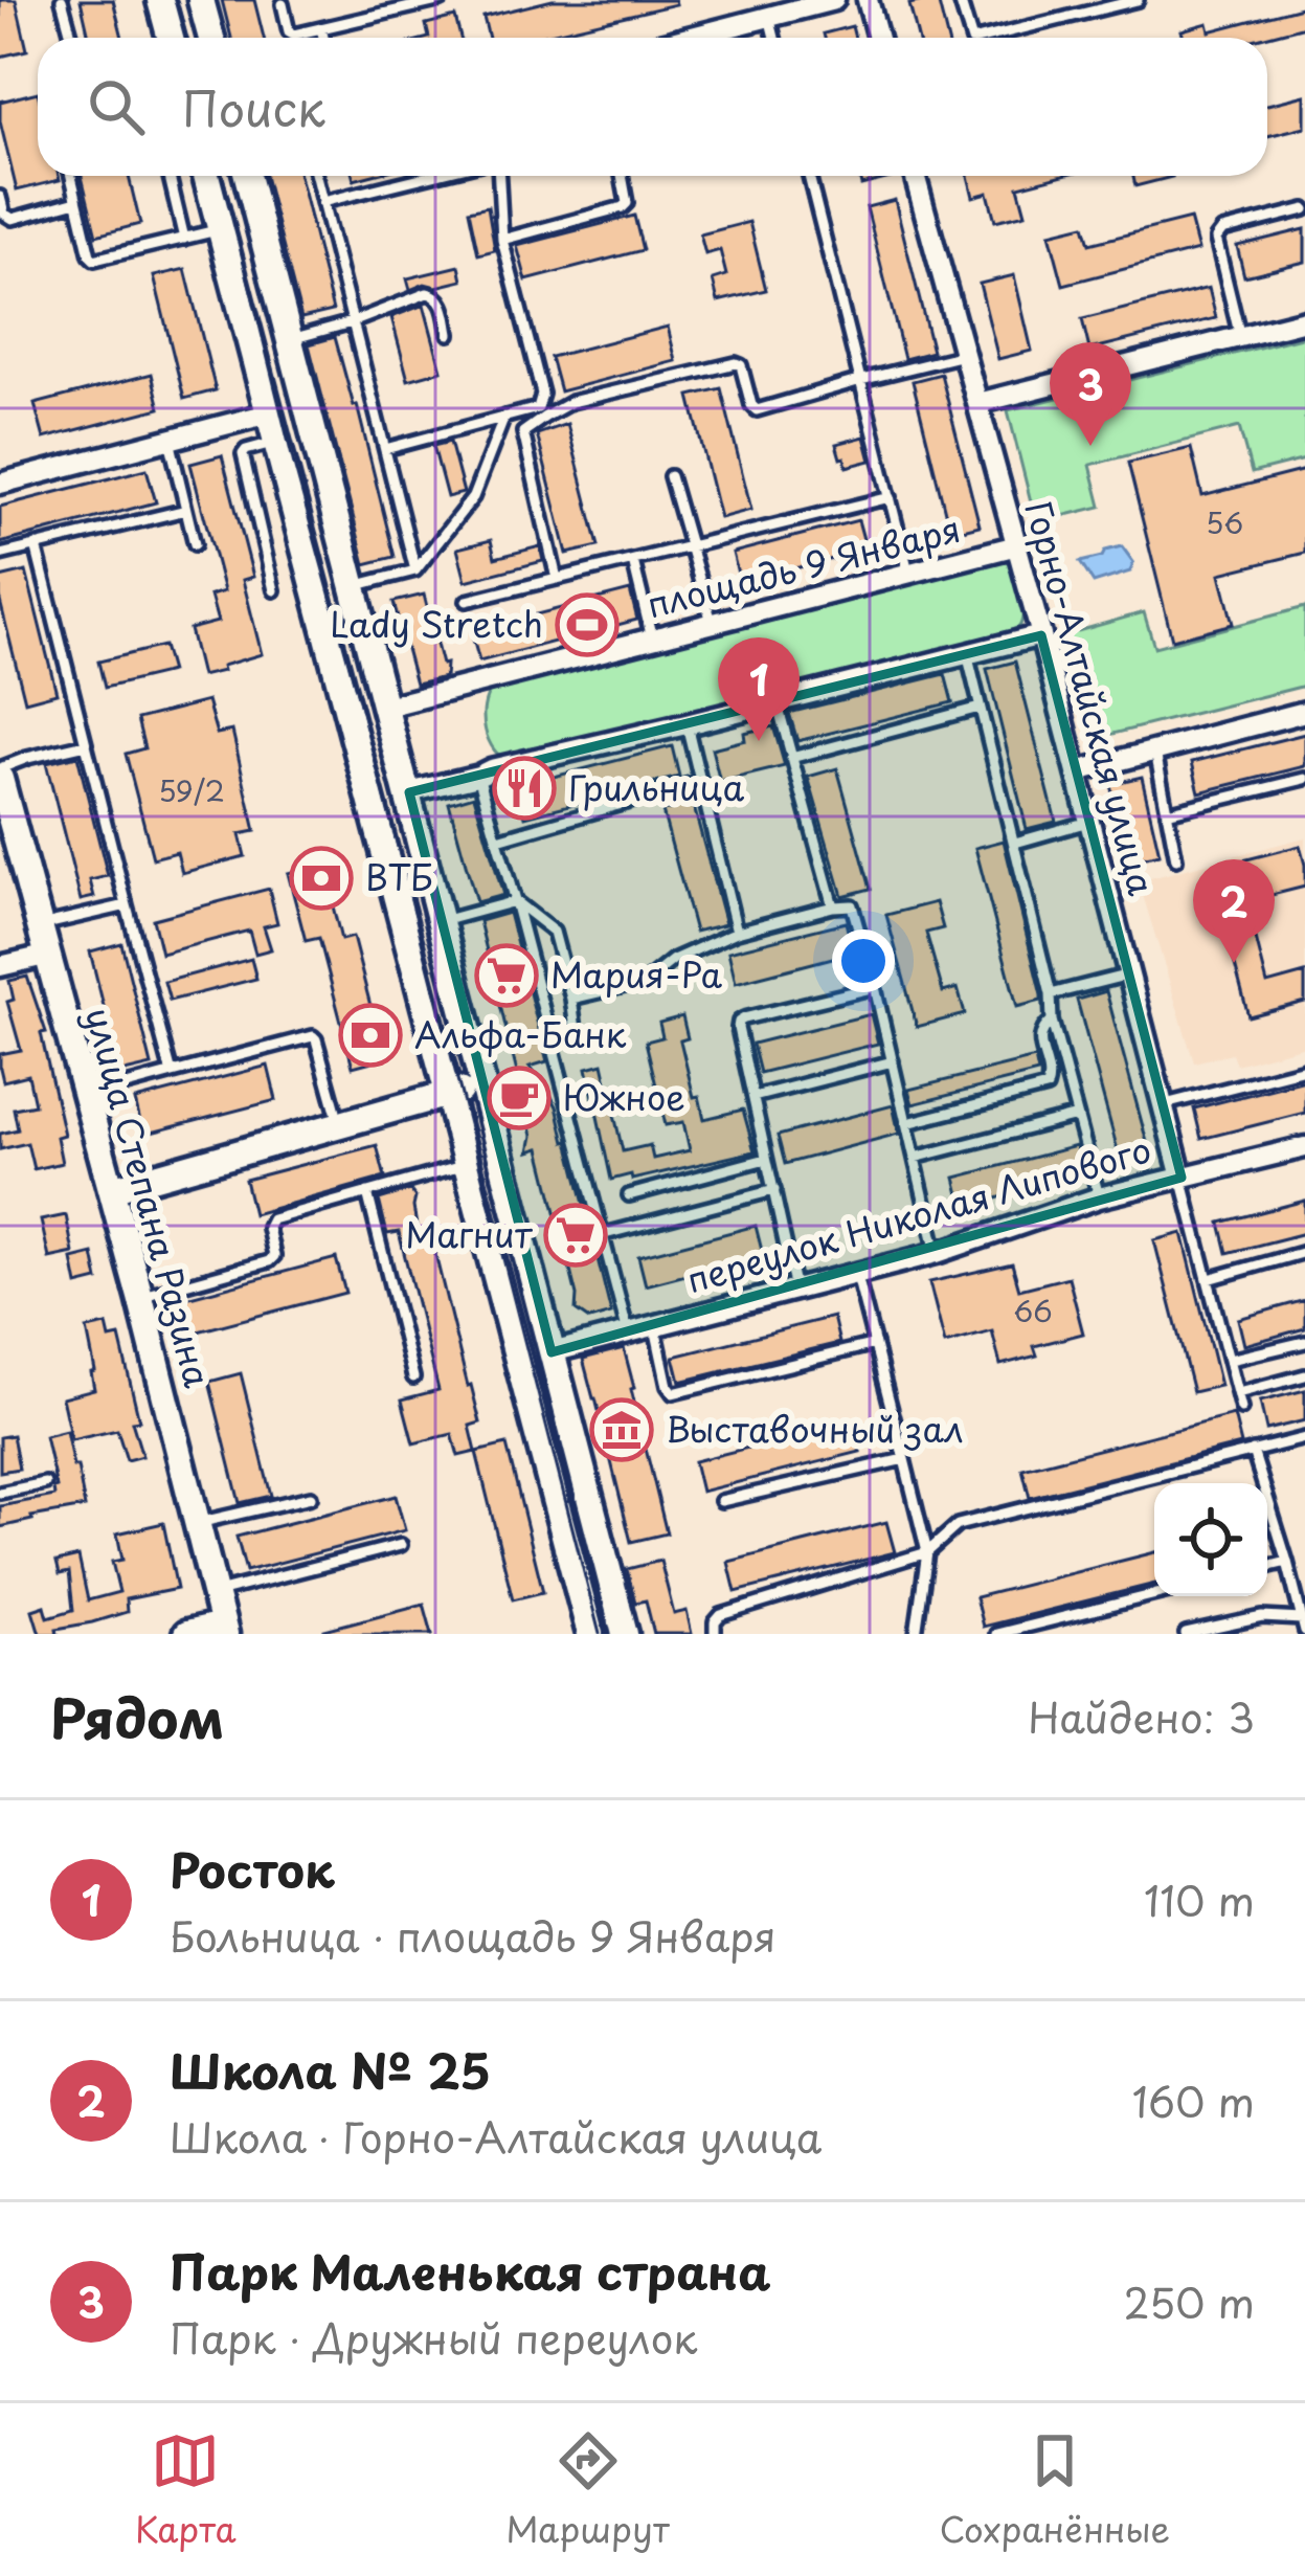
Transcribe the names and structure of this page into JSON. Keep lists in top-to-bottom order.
{
  "streets": {
    "main road": ["улица Степана Разина"],
    "street": ["площадь 9 Января", "Горно-Алтайская улица", "переулок Николая Липового"]
  },
  "crossings": [
    ["площадь 9 Января", "Горно-Алтайская улица"],
    ["Горно-Алтайская улица", "переулок Николая Липового"]
  ],
  "places": {
    "sports": ["Lady Stretch"],
    "restaurant": ["Грильница"],
    "bank": ["ВТБ", "Альфа-Банк"],
    "supermarket": ["Мария-Ра", "Магнит"],
    "cafe": ["Южное"],
    "museum": ["Выставочный зал"]
  },
  "house_numbers": ["56", "59/2", "66"],
  "page": {
    "search": "Поиск",
    "pins": ["3", "1", "2"],
    "heading": ["Рядом", "Найдено: 3"],
    "list": [
      {
        "mark": "1",
        "name": "Росток",
        "note": "Больница · площадь 9 Января",
        "value": "110 m"
      },
      {
        "mark": "2",
        "name": "Школа № 25",
        "note": "Школа · Горно-Алтайская улица",
        "value": "160 m"
      },
      {
        "mark": "3",
        "name": "Парк Маленькая страна",
        "note": "Парк · Дружный переулок",
        "value": "250 m"
      }
    ],
    "nav": ["Карта", "Маршрут", "Сохранённые"]
  }
}
